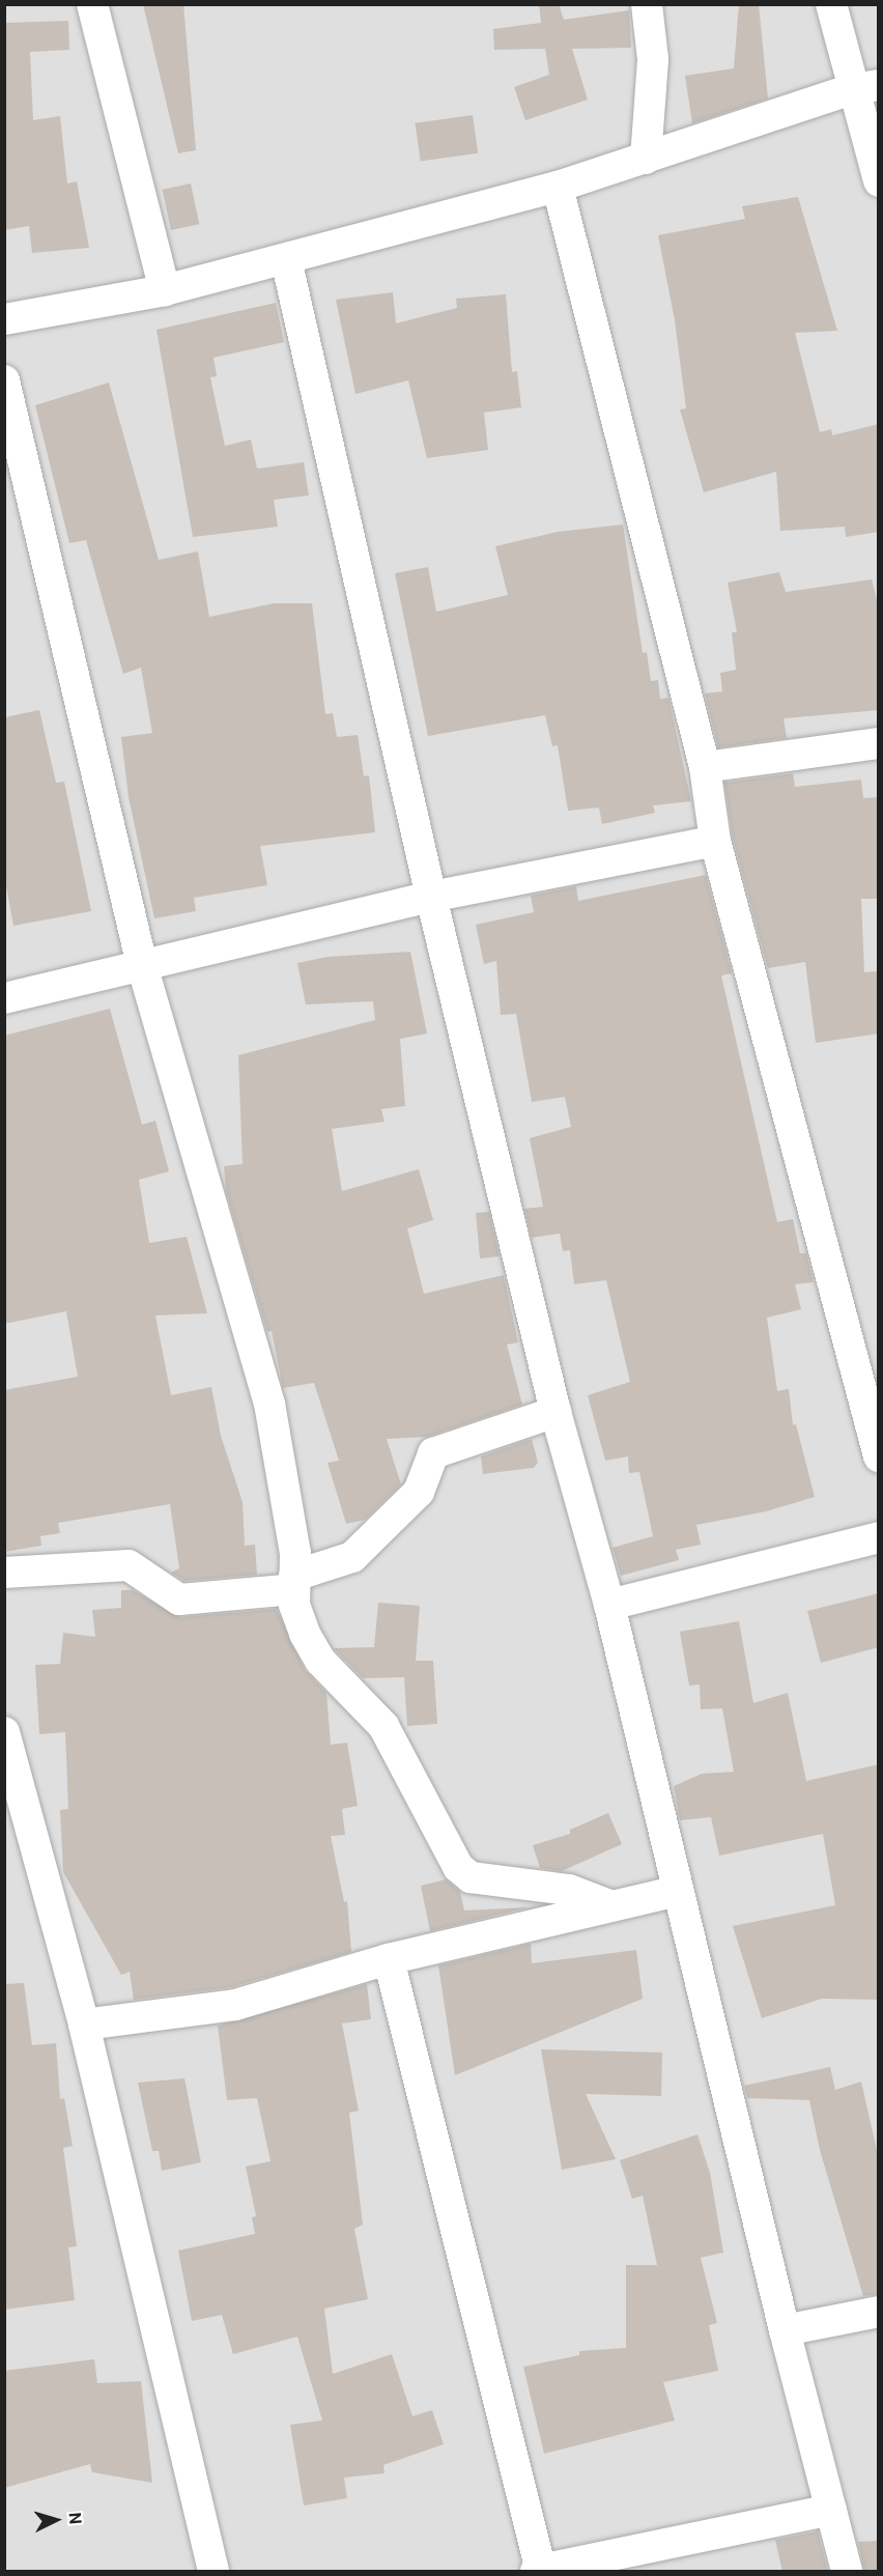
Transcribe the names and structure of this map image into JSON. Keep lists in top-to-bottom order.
{
  "north": "right"
}
